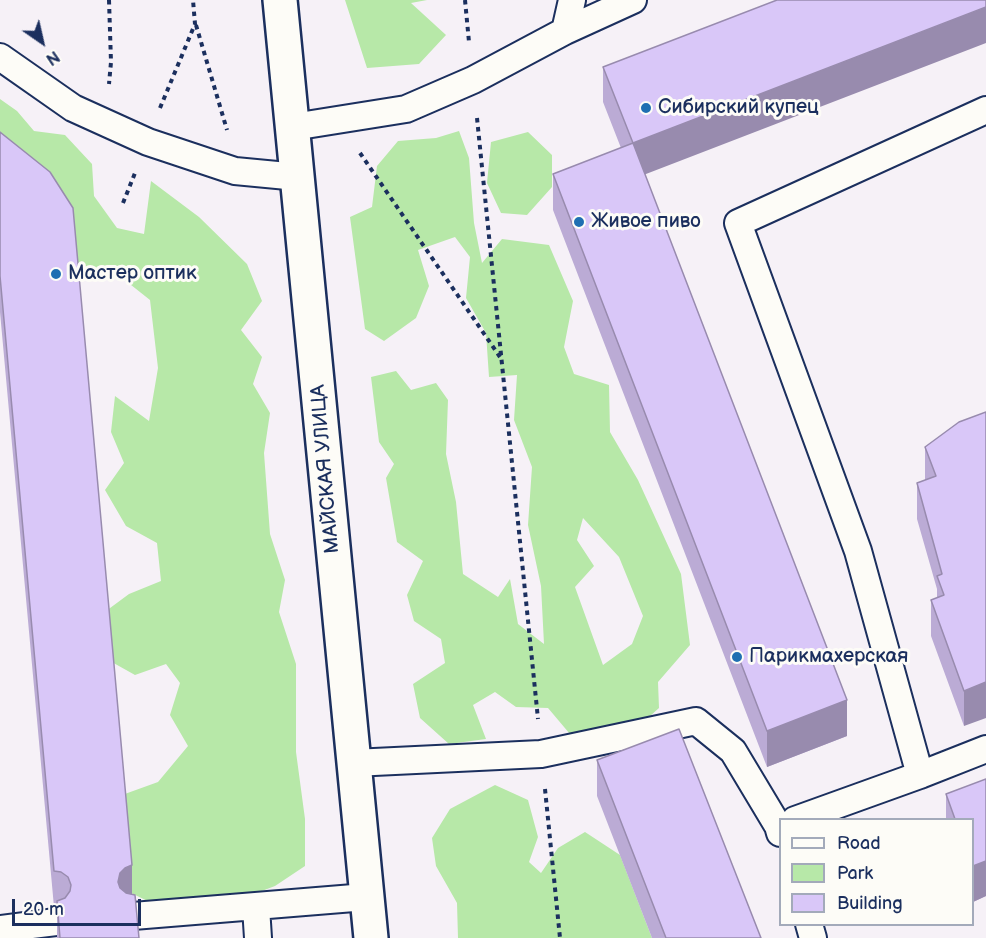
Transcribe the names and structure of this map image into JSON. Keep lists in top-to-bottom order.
{
  "streets": {
    "main road": ["МАЙСКАЯ УЛИЦА"]
  },
  "places": [
    "Сибирский купец",
    "Живое пиво",
    "Мастер оптик",
    "Парикмахерская"
  ],
  "legend": ["Road", "Park", "Building"],
  "scale_bar": "20 m",
  "north": "bottom right"
}
